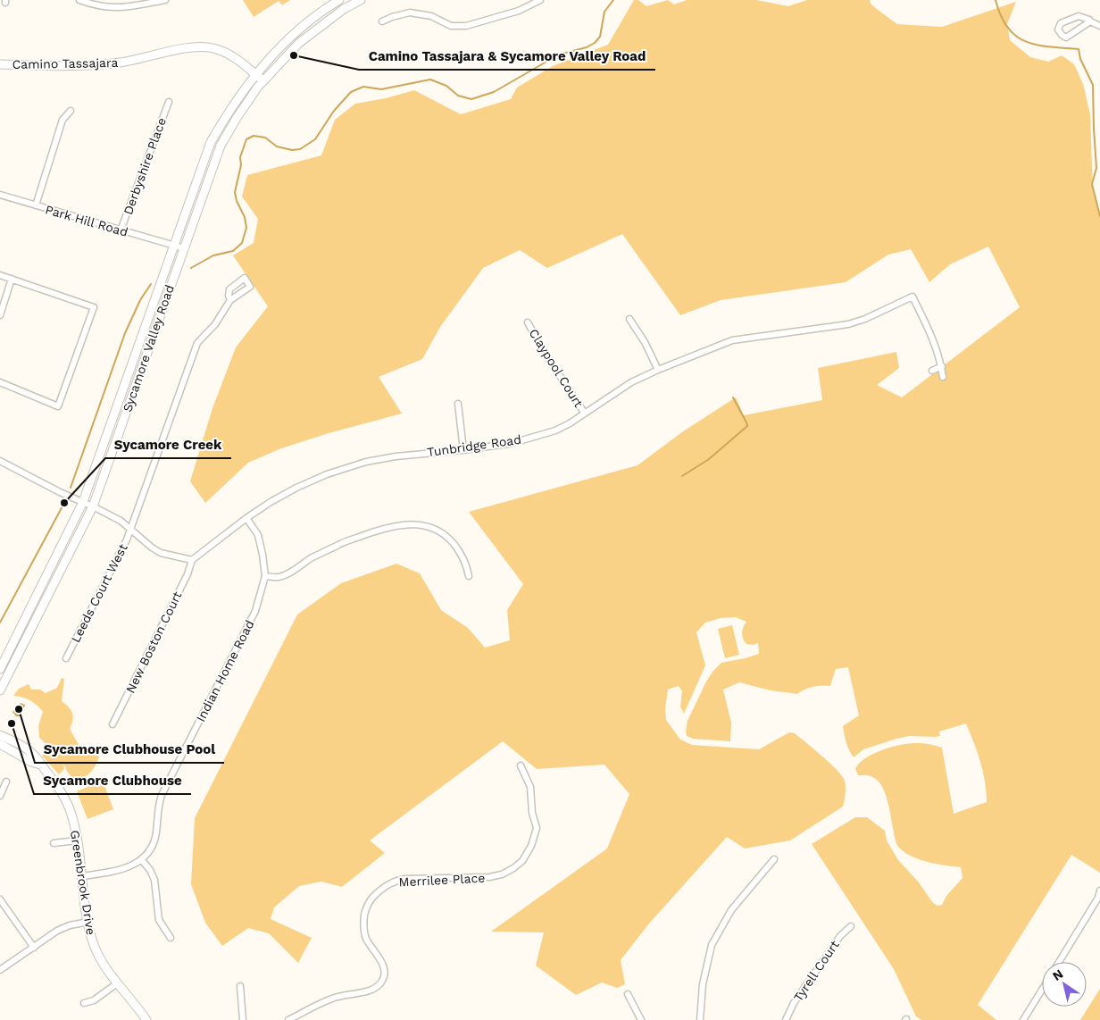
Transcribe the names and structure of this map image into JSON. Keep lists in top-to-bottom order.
{
  "streets": {
    "main road": ["Camino Tassajara", "Sycamore Valley Road", "Greenbrook Drive"],
    "street": [
      "Derbyshire Place",
      "Park Hill Road",
      "Claypool Court",
      "Tunbridge Road",
      "Leeds Court West",
      "New Boston Court",
      "Indian Home Road",
      "Merrilee Place",
      "Tyrell Court"
    ]
  },
  "crossings": [
    ["Camino Tassajara", "Sycamore Valley Road"],
    ["Derbyshire Place", "Park Hill Road"],
    ["Park Hill Road", "Sycamore Valley Road"],
    ["Claypool Court", "Tunbridge Road"],
    ["Tunbridge Road", "New Boston Court"],
    ["Tunbridge Road", "Indian Home Road"],
    ["Indian Home Road", "Greenbrook Drive"]
  ],
  "places": [
    "Camino Tassajara & Sycamore Valley Road",
    "Sycamore Creek",
    "Sycamore Clubhouse Pool",
    "Sycamore Clubhouse"
  ],
  "north": "top left"
}
